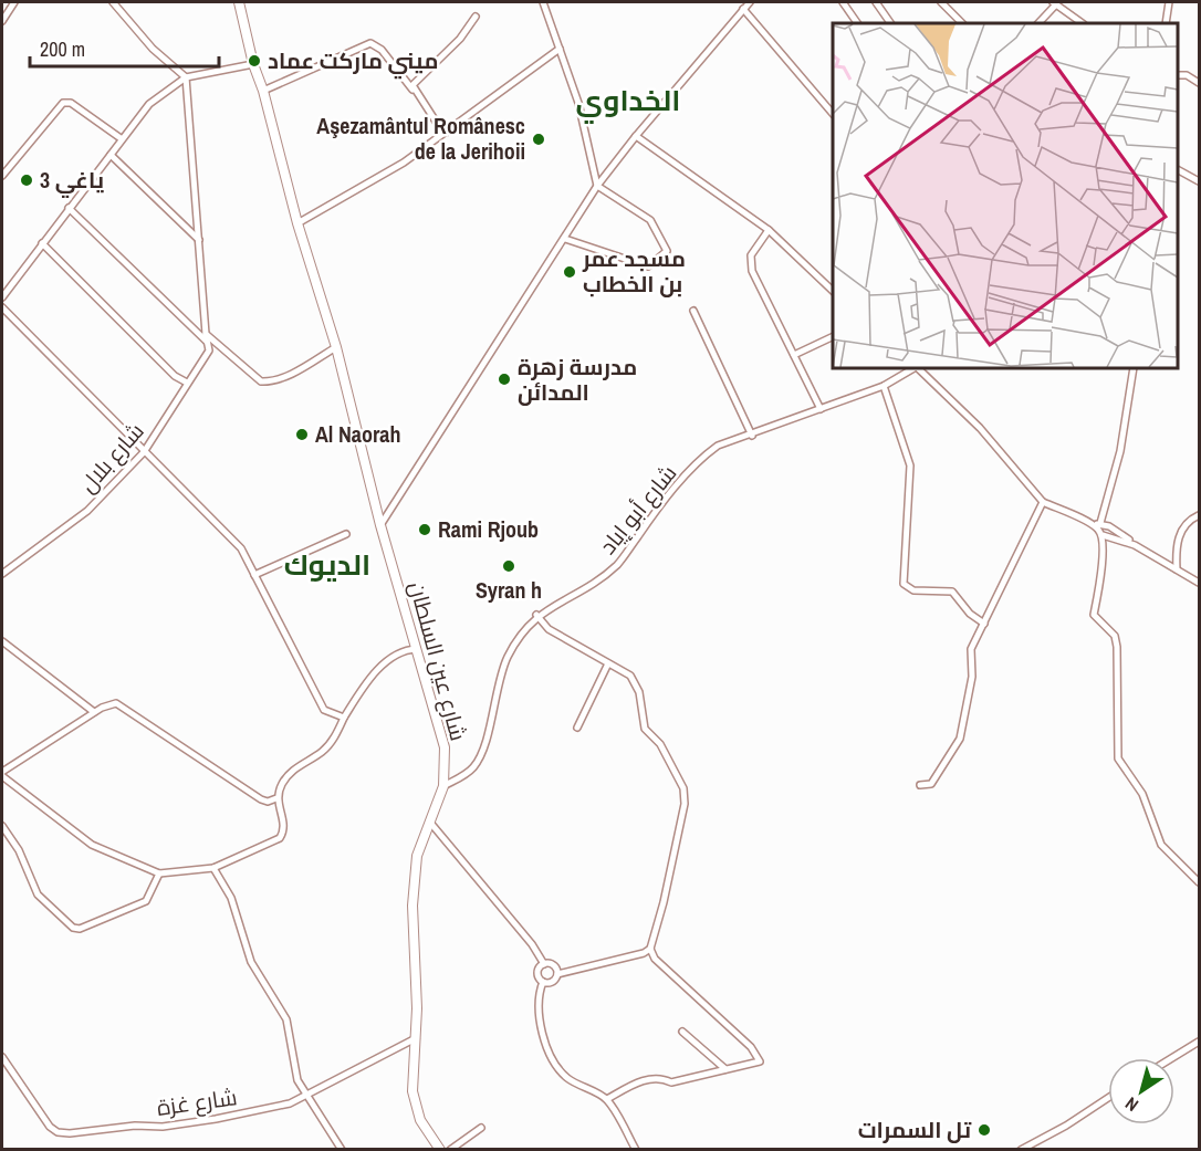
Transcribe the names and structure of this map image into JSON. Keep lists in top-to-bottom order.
{
  "streets": {
    "main road": ["شارع عين السلطان"],
    "street": ["شارع بلال", "شارع أبو إياد", "شارع غزة"]
  },
  "crossings": [
    ["شارع أبو إياد", "شارع عين السلطان"],
    ["شارع عين السلطان", "شارع غزة"]
  ],
  "districts": ["الخداوي", "الديوك"],
  "places": [
    "ميني ماركت عماد",
    "Aşezamântul Românesc de la Jerihoii",
    "ياغي 3",
    "مسجد عمر بن الخطاب",
    "مدرسة زهرة المدائن",
    "Al Naorah",
    "Rami Rjoub",
    "Syran h",
    "تل السمرات"
  ],
  "scale_bar": "200 m",
  "north": "bottom left"
}
